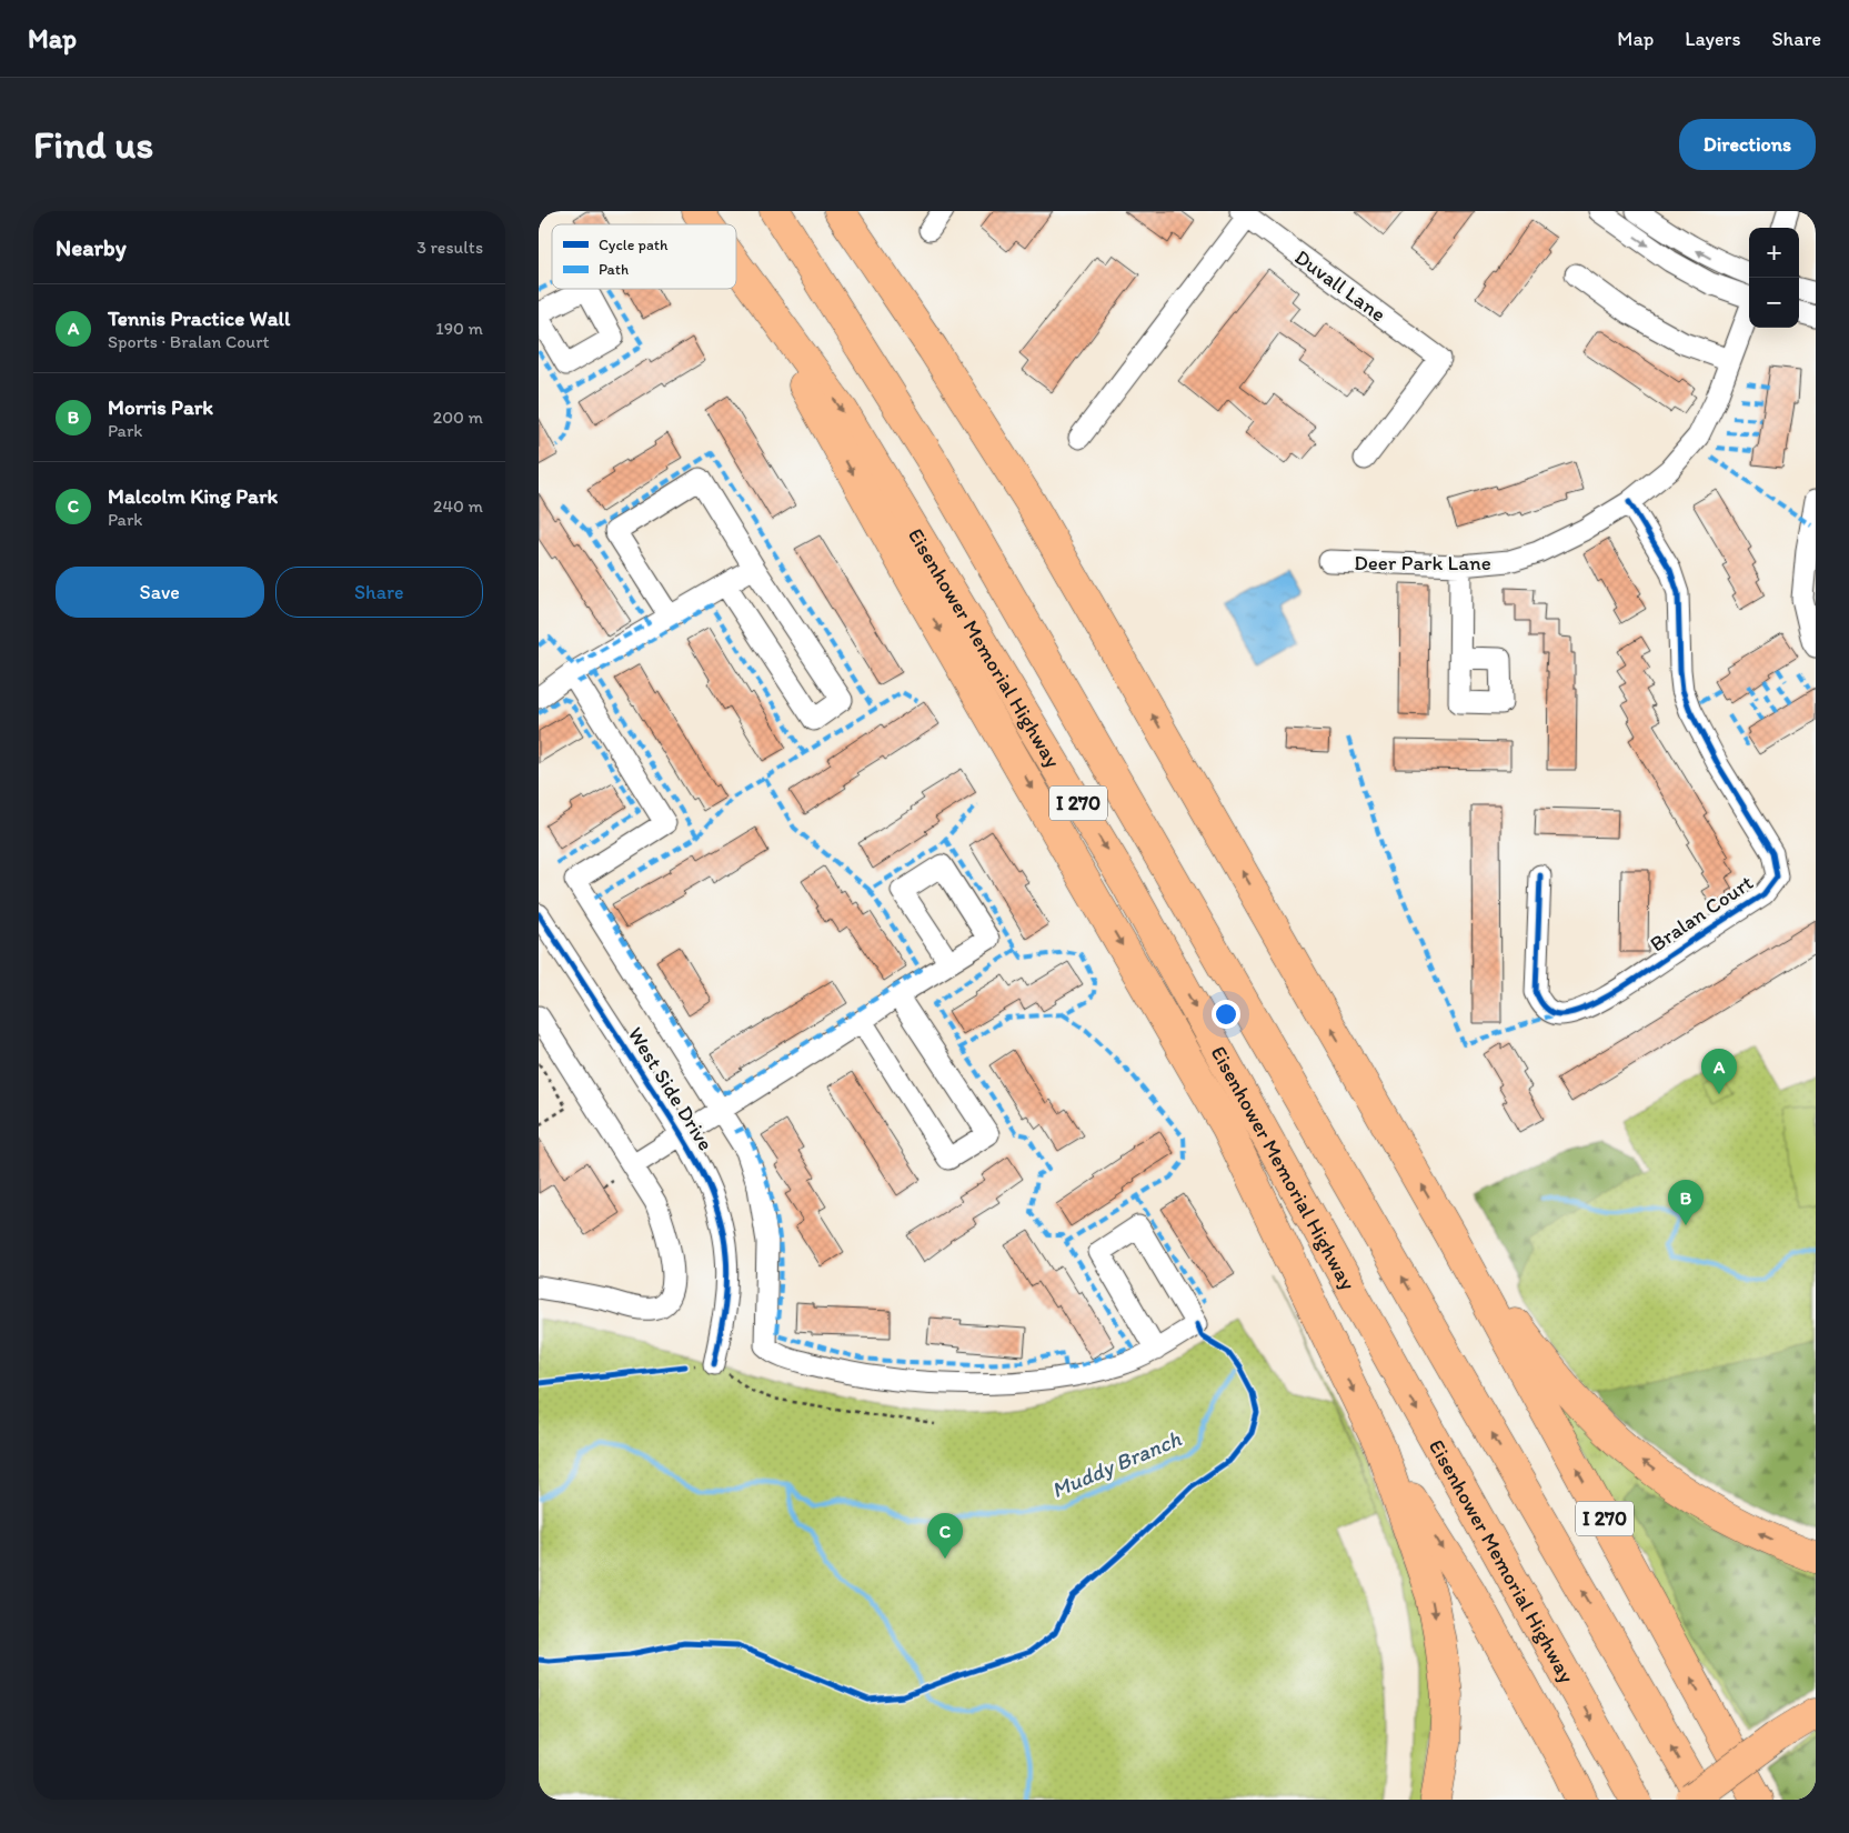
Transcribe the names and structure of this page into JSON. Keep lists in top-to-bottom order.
{
  "streets": {
    "highway": ["Eisenhower Memorial Highway", "I 270"],
    "street": [
      "Duvall Lane",
      "Deer Park Lane",
      "Bralan Court",
      "West Side Drive"
    ]
  },
  "crossings": [
    ["Deer Park Lane", "Bralan Court"]
  ],
  "water": ["Muddy Branch"],
  "legend": ["Cycle path", "Path"],
  "page": {
    "header": "Map",
    "nav": ["Map", "Layers", "Share"],
    "buttons": [
      "Directions",
      ["Save", "Share"]
    ],
    "title": "Find us",
    "heading": ["Nearby", "3 results"],
    "map_buttons": ["+", "−"],
    "list": [
      {
        "mark": "A",
        "name": "Tennis Practice Wall",
        "note": "Sports · Bralan Court",
        "value": "190 m"
      },
      {
        "mark": "B",
        "name": "Morris Park",
        "note": "Park",
        "value": "200 m"
      },
      {
        "mark": "C",
        "name": "Malcolm King Park",
        "note": "Park",
        "value": "240 m"
      }
    ],
    "pins": ["A", "B", "C"]
  }
}
